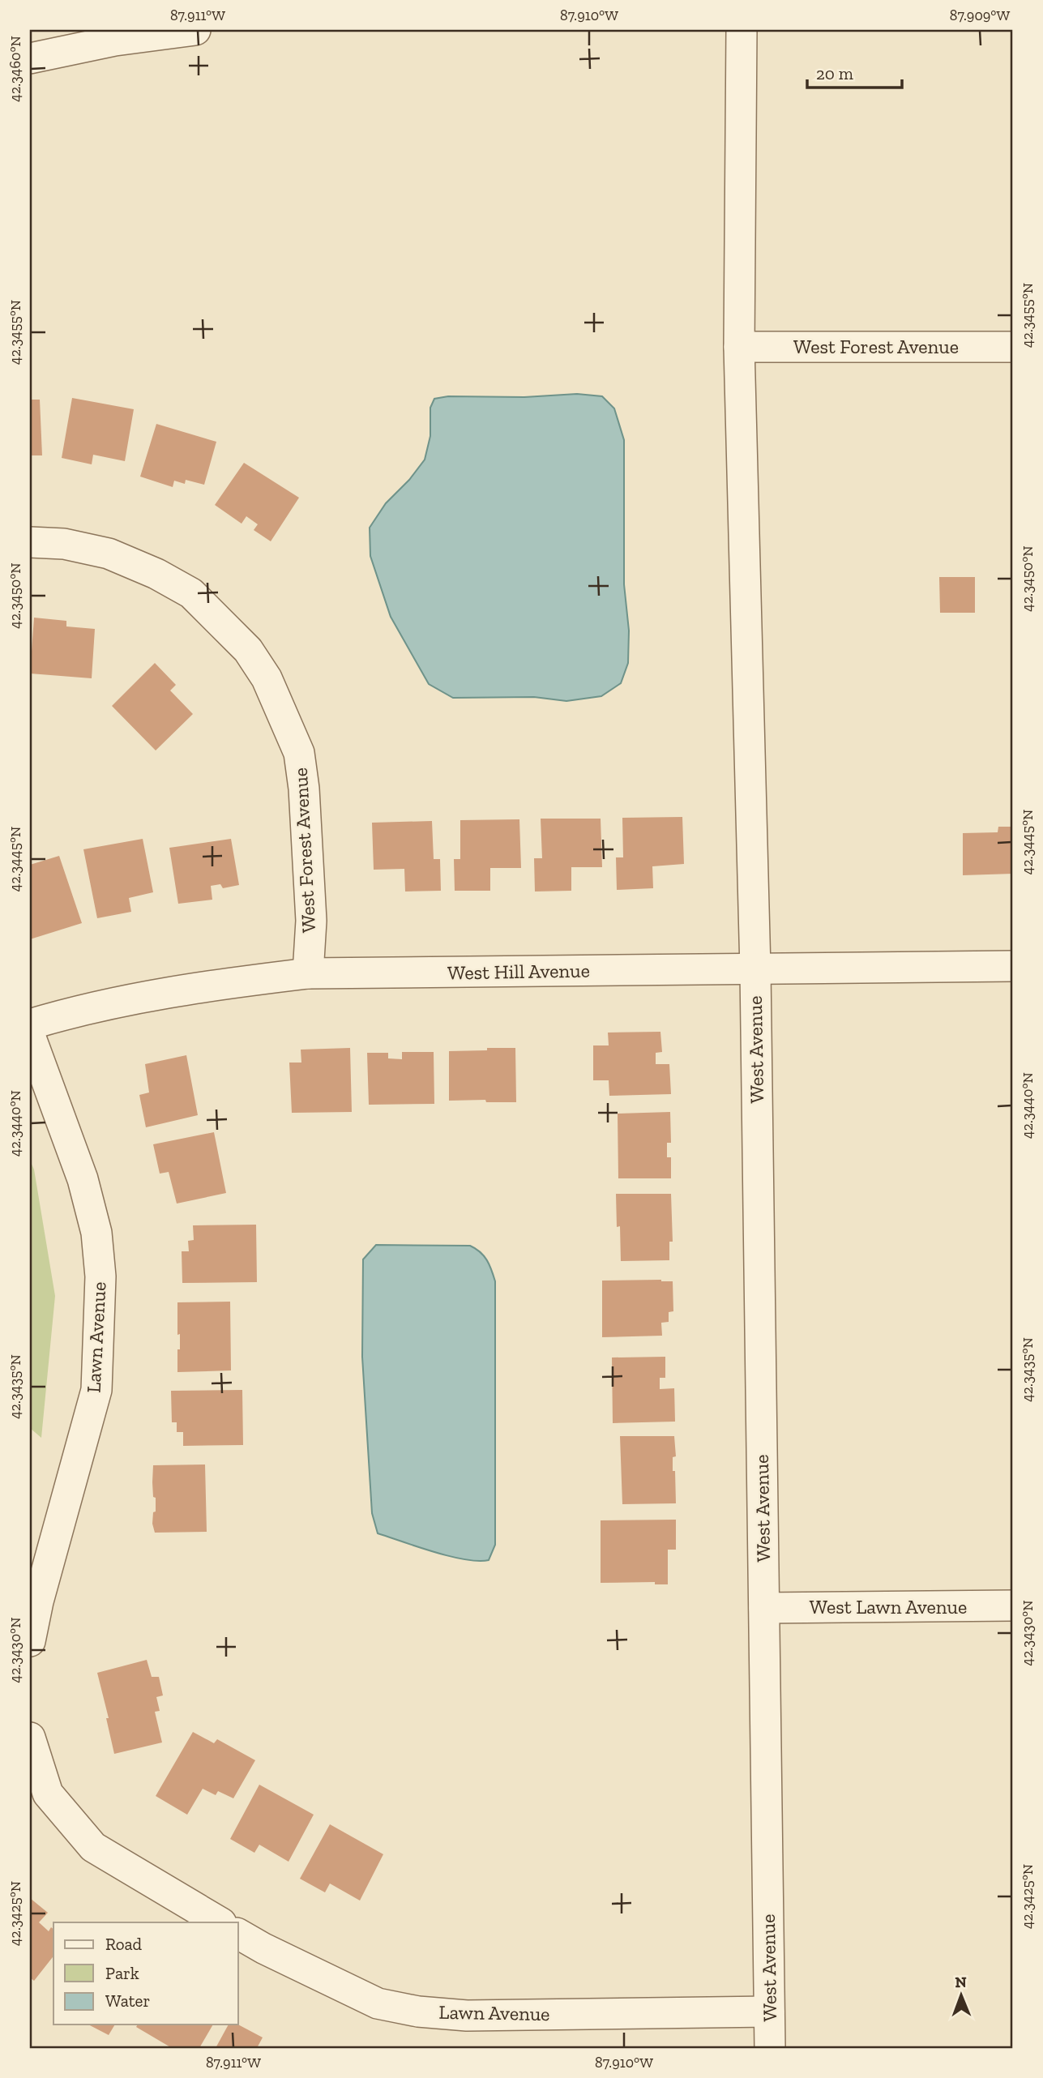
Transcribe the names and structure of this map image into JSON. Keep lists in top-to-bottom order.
{
  "streets": {
    "street": [
      "West Forest Avenue",
      "West Hill Avenue",
      "West Avenue",
      "Lawn Avenue",
      "West Lawn Avenue"
    ]
  },
  "crossings": [
    ["West Forest Avenue", "West Hill Avenue"],
    ["West Forest Avenue", "West Avenue"],
    ["West Hill Avenue", "West Avenue"],
    ["West Avenue", "Lawn Avenue"],
    ["West Avenue", "West Lawn Avenue"]
  ],
  "legend": ["Road", "Park", "Water"],
  "scale_bar": "20 m",
  "north": "top",
  "coordinates": [
    "87.911°W",
    "87.910°W",
    "87.909°W",
    "42.3460°N",
    "42.3455°N",
    "42.3450°N",
    "42.3445°N",
    "42.3440°N",
    "42.3435°N",
    "42.3430°N",
    "42.3425°N"
  ]
}
